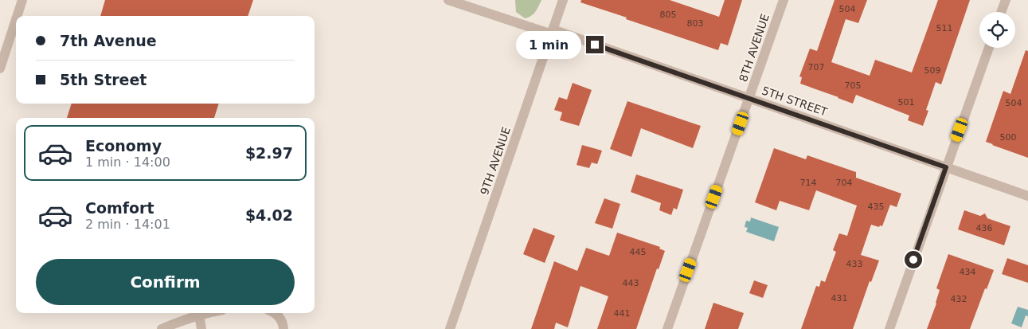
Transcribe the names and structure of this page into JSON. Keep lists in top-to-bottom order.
{
  "streets": {
    "street": ["8TH AVENUE", "5TH STREET", "9TH AVENUE"]
  },
  "crossings": [
    ["8TH AVENUE", "5TH STREET"],
    ["5TH STREET", "9TH AVENUE"]
  ],
  "house_numbers": [
    "504",
    "805",
    "803",
    "511",
    "707",
    "509",
    "705",
    "501",
    "504",
    "500",
    "714",
    "704",
    "435",
    "436",
    "445",
    "433",
    "434",
    "443",
    "431",
    "432",
    "441"
  ],
  "page": {
    "banner": ["7th Avenue", "5th Street"],
    "bubble": "1 min",
    "list": [
      {
        "name": "Economy",
        "note": "1 min · 14:00",
        "value": "$2.97"
      },
      {
        "name": "Comfort",
        "note": "2 min · 14:01",
        "value": "$4.02"
      }
    ],
    "buttons": "Confirm"
  }
}
